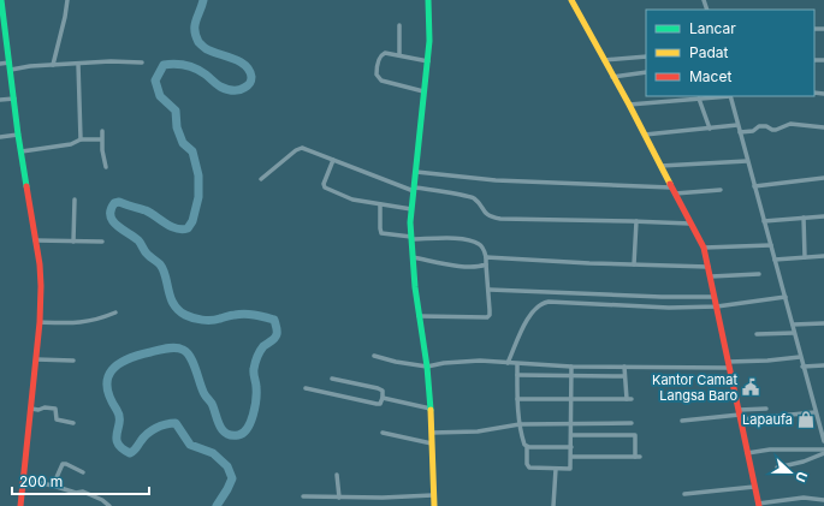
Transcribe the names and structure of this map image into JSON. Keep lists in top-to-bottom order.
{
  "places": {
    "public building": ["Kantor Camat Langsa Baro"],
    "shop": ["Lapaufa"]
  },
  "legend": ["Lancar", "Padat", "Macet"],
  "scale_bar": "200 m",
  "north": "right"
}
